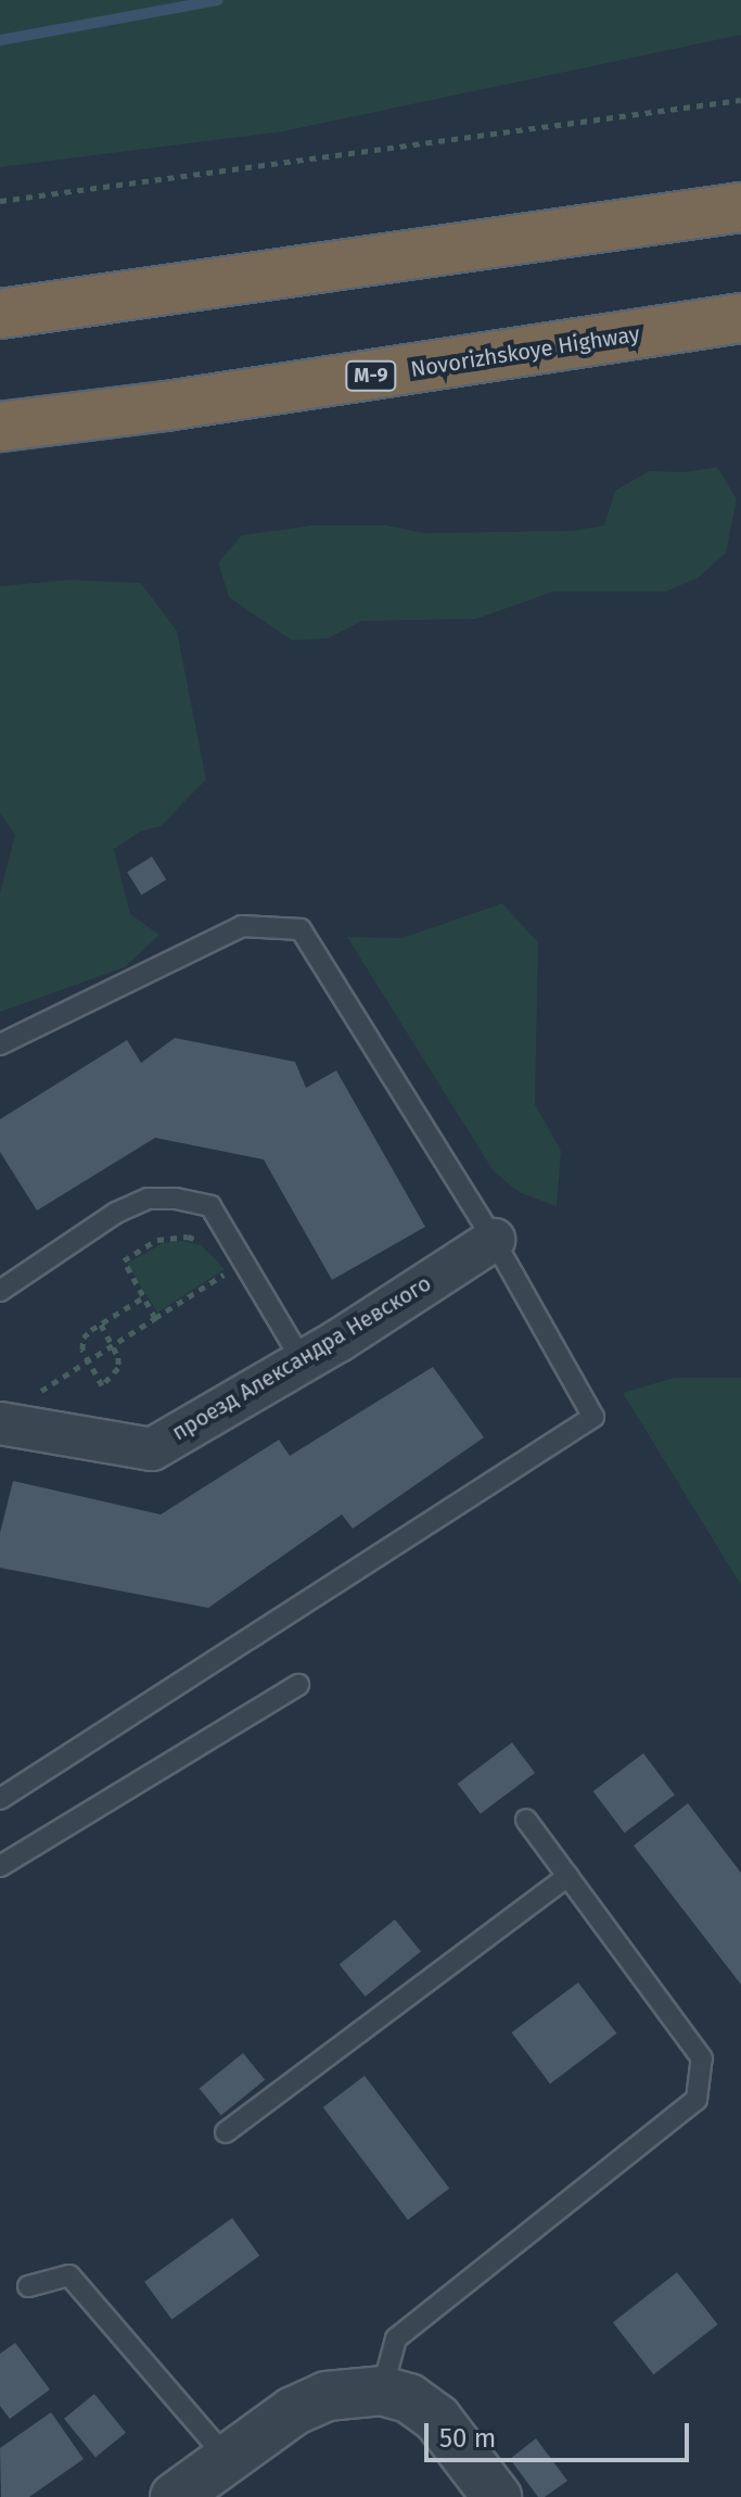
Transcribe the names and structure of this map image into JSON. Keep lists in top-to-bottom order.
{
  "streets": {
    "highway": ["Novorizhskoye Highway", "М-9"],
    "street": ["проезд Александра Невского"]
  },
  "scale_bar": "50 m"
}
